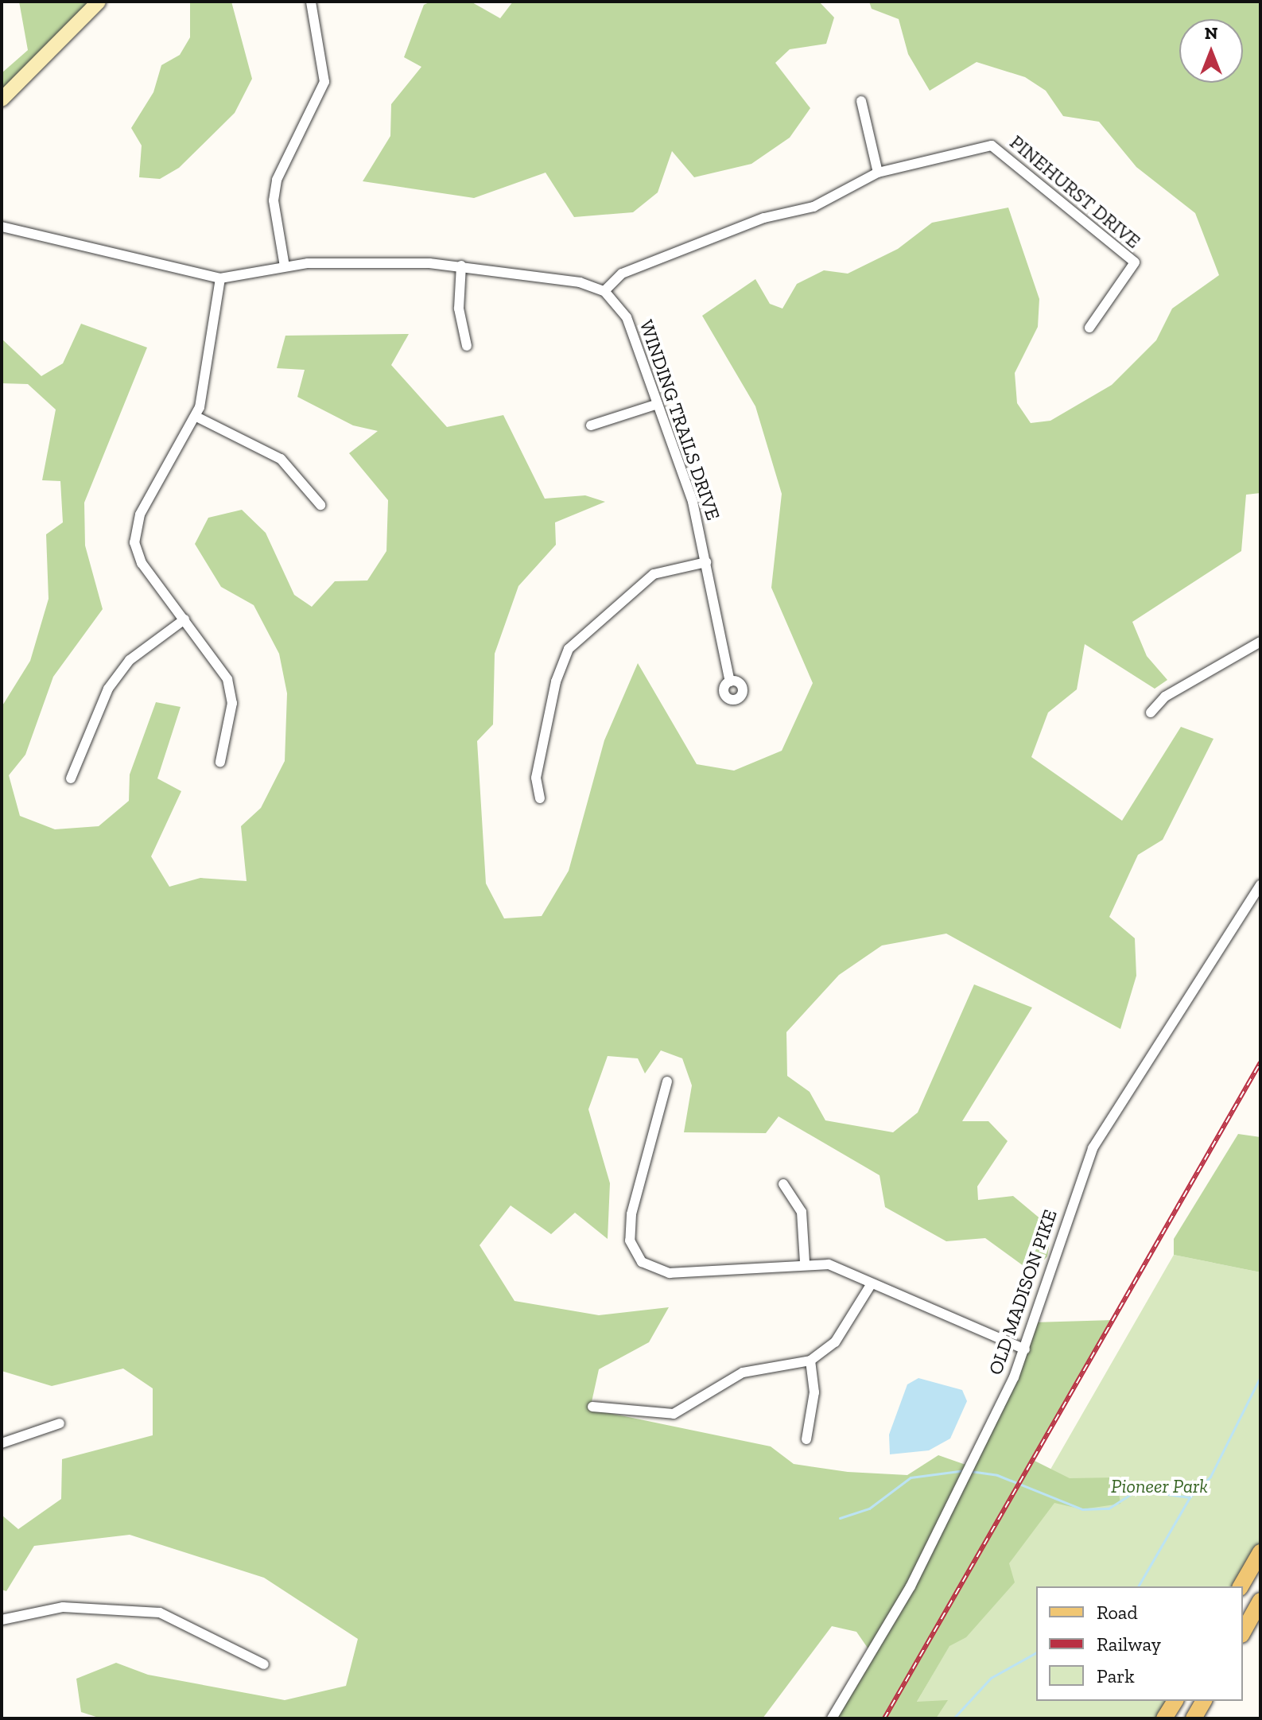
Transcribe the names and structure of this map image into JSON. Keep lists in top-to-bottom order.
{
  "streets": {
    "street": ["PINEHURST DRIVE", "WINDING TRAILS DRIVE", "OLD MADISON PIKE"]
  },
  "crossings": [
    ["PINEHURST DRIVE", "WINDING TRAILS DRIVE"]
  ],
  "parks": ["Pioneer Park"],
  "legend": ["Road", "Railway", "Park"],
  "north": "top"
}
